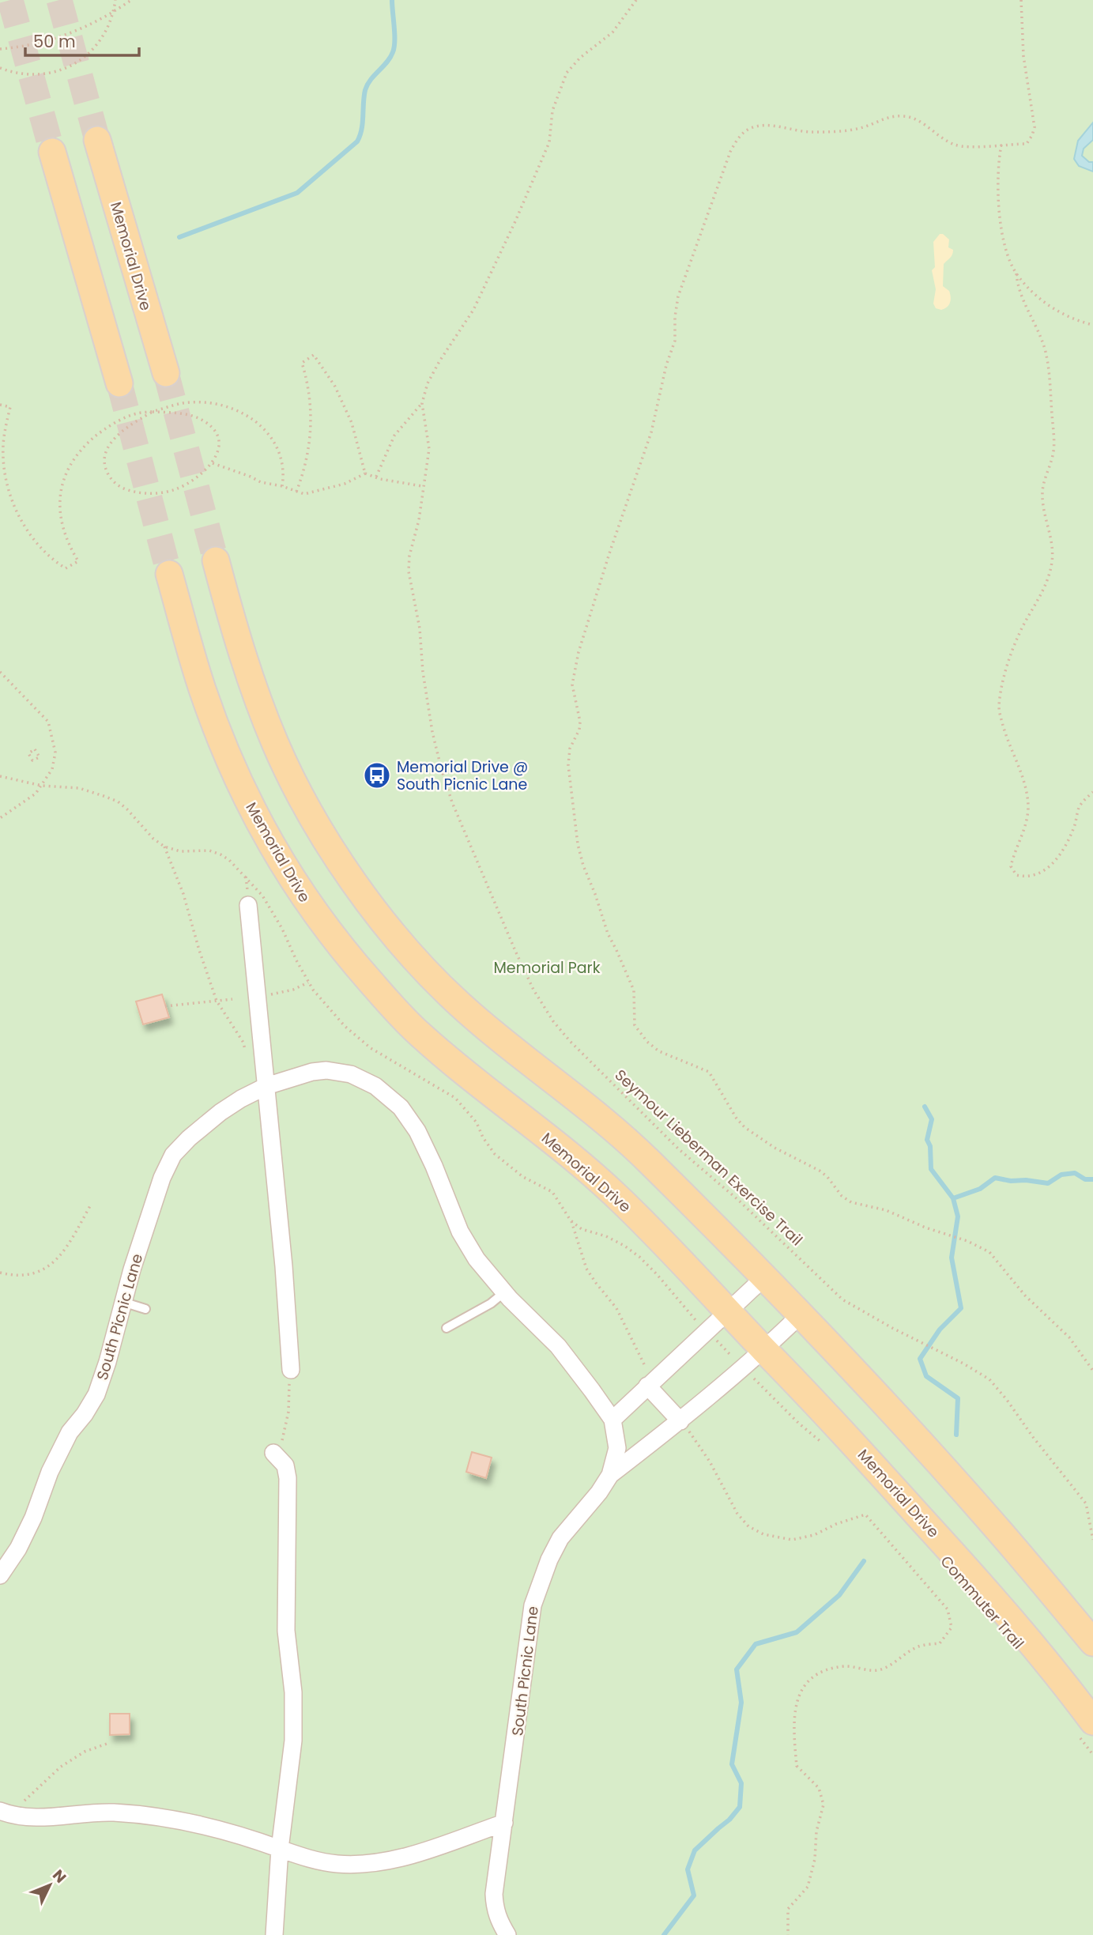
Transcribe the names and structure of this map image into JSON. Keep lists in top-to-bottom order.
{
  "streets": {
    "main road": ["Memorial Drive"],
    "street": ["South Picnic Lane"],
    "path": ["Seymour Lieberman Exercise Trail"]
  },
  "crossings": [
    ["Memorial Drive", "South Picnic Lane"]
  ],
  "parks": ["Memorial Park"],
  "places": {
    "bus stop": ["Memorial Drive @ South Picnic Lane"]
  },
  "scale_bar": "50 m",
  "north": "top right"
}
